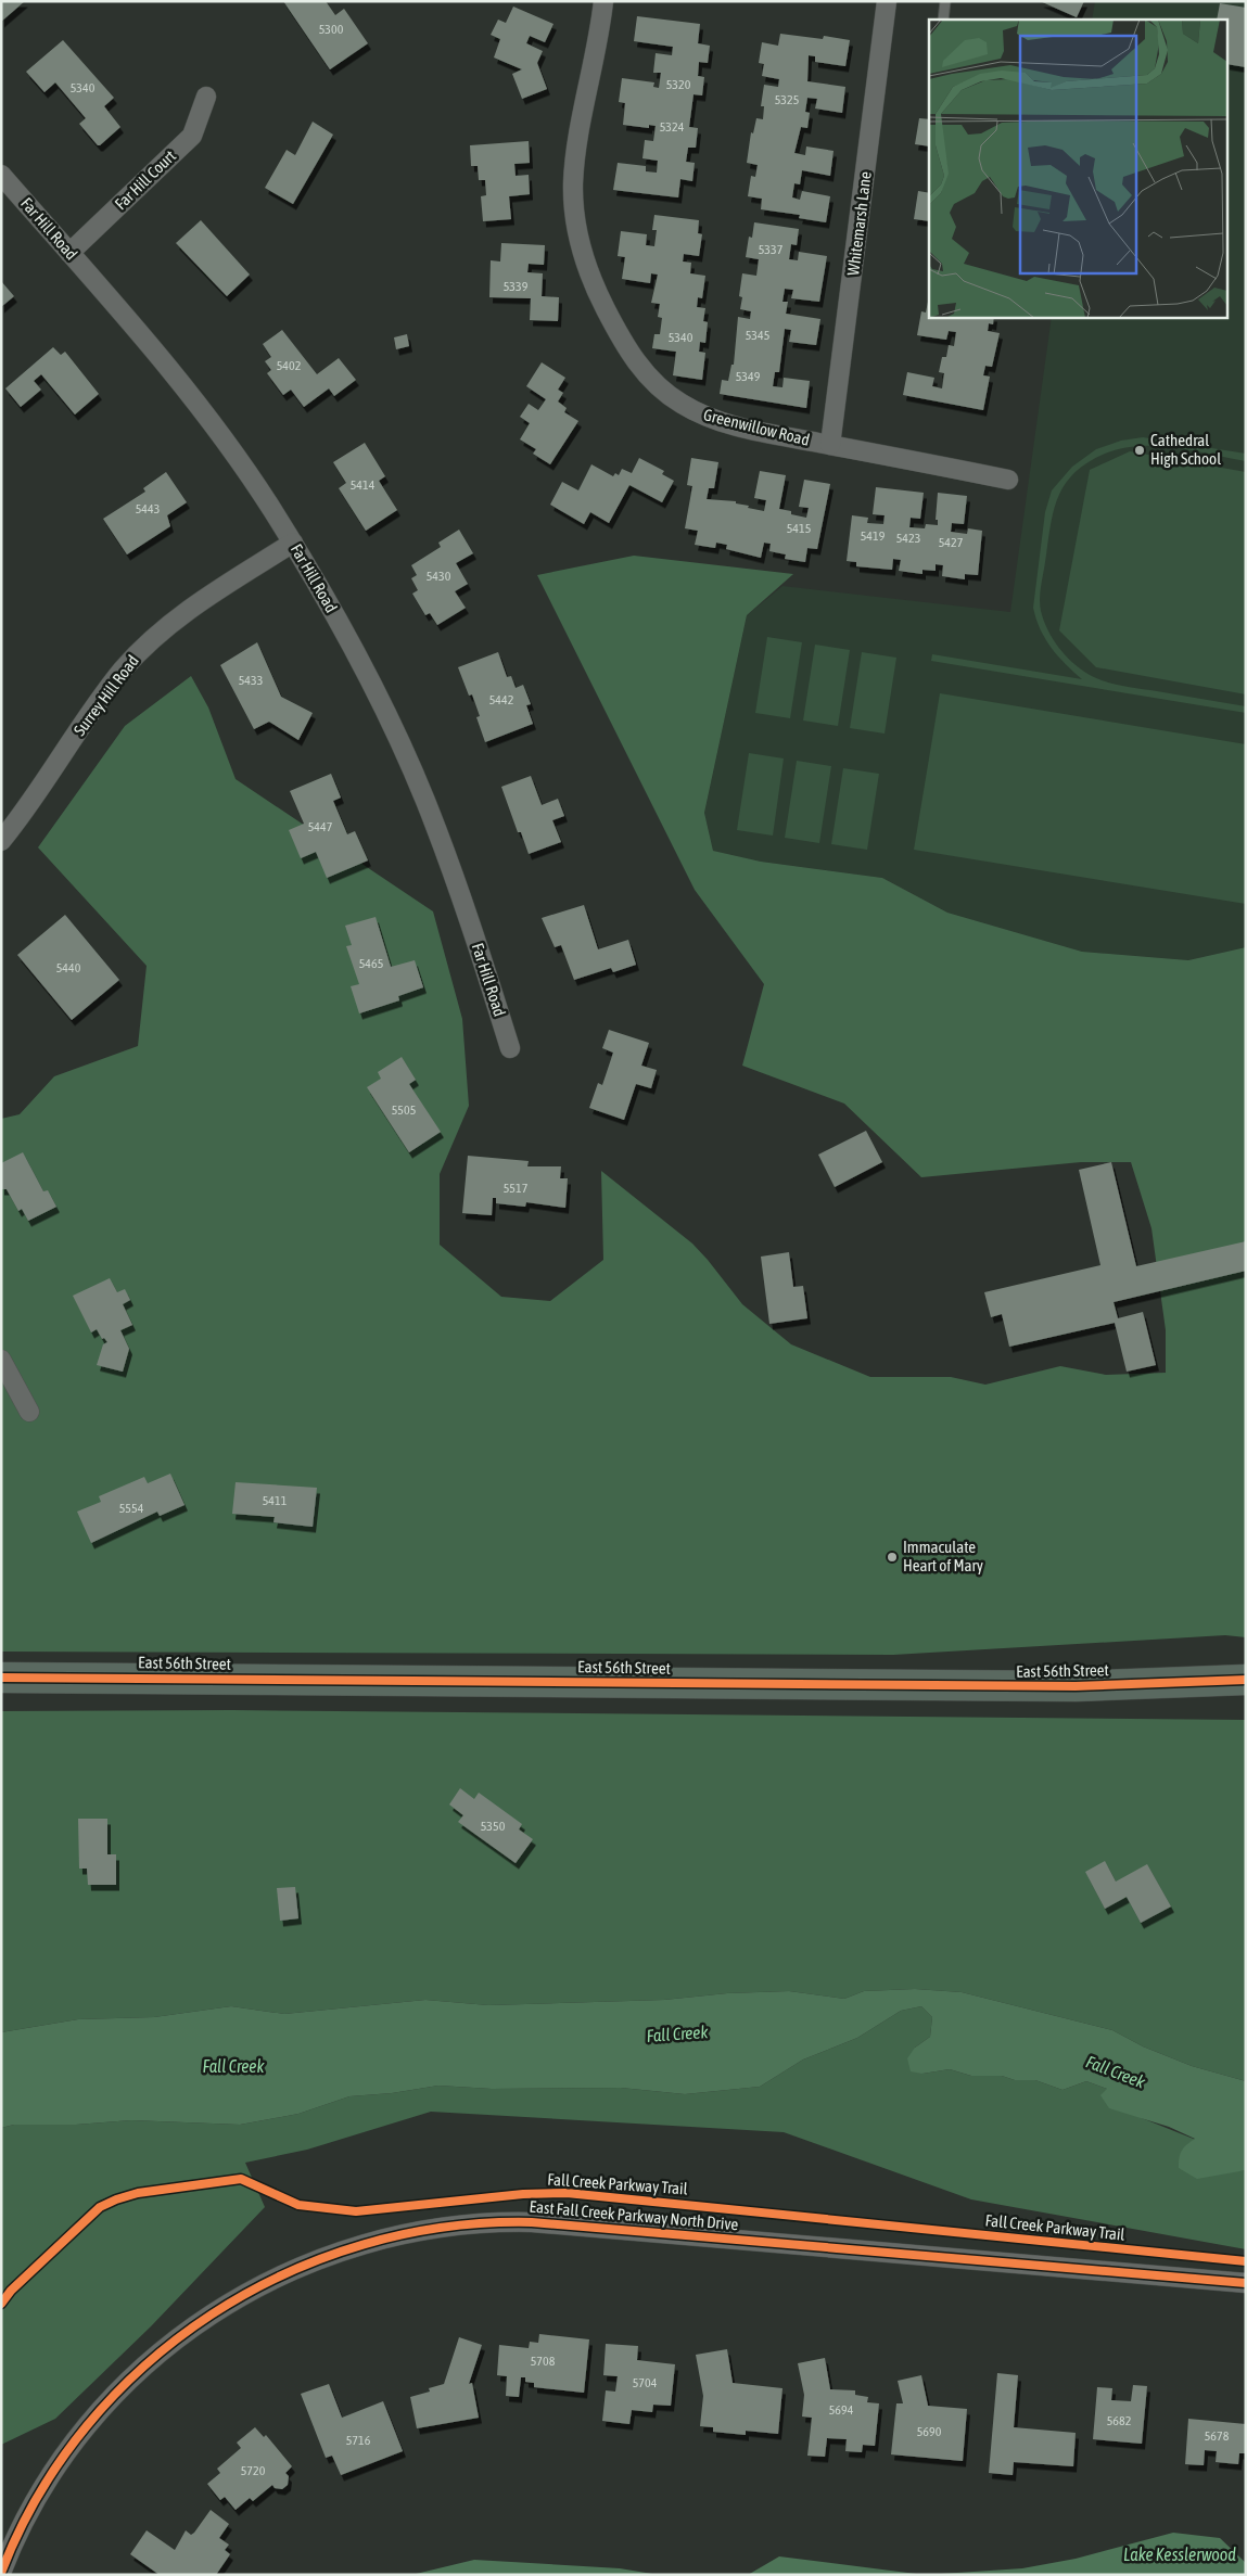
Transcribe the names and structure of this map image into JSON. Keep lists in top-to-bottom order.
{
  "streets": {
    "main road": ["East 56th Street"],
    "street": [
      "Far Hill Court",
      "Whitemarsh Lane",
      "Far Hill Road",
      "Greenwillow Road",
      "Surrey Hill Road",
      "East Fall Creek Parkway North Drive"
    ],
    "cycle path": ["Fall Creek Parkway Trail"]
  },
  "crossings": [
    ["Far Hill Court", "Far Hill Road"],
    ["Whitemarsh Lane", "Greenwillow Road"],
    ["Far Hill Road", "Surrey Hill Road"]
  ],
  "water": ["Fall Creek", "Lake Kesslerwood"],
  "places": ["Cathedral High School", "Immaculate Heart of Mary"],
  "house_numbers": [
    "5300",
    "5320",
    "5340",
    "5325",
    "5324",
    "5337",
    "5339",
    "5345",
    "5340",
    "5402",
    "5349",
    "5414",
    "5443",
    "5415",
    "5419",
    "5423",
    "5427",
    "5430",
    "5433",
    "5442",
    "5447",
    "5465",
    "5440",
    "5505",
    "5517",
    "5411",
    "5554",
    "5350",
    "5708",
    "5704",
    "5694",
    "5682",
    "5690",
    "5678",
    "5716",
    "5720"
  ]
}
